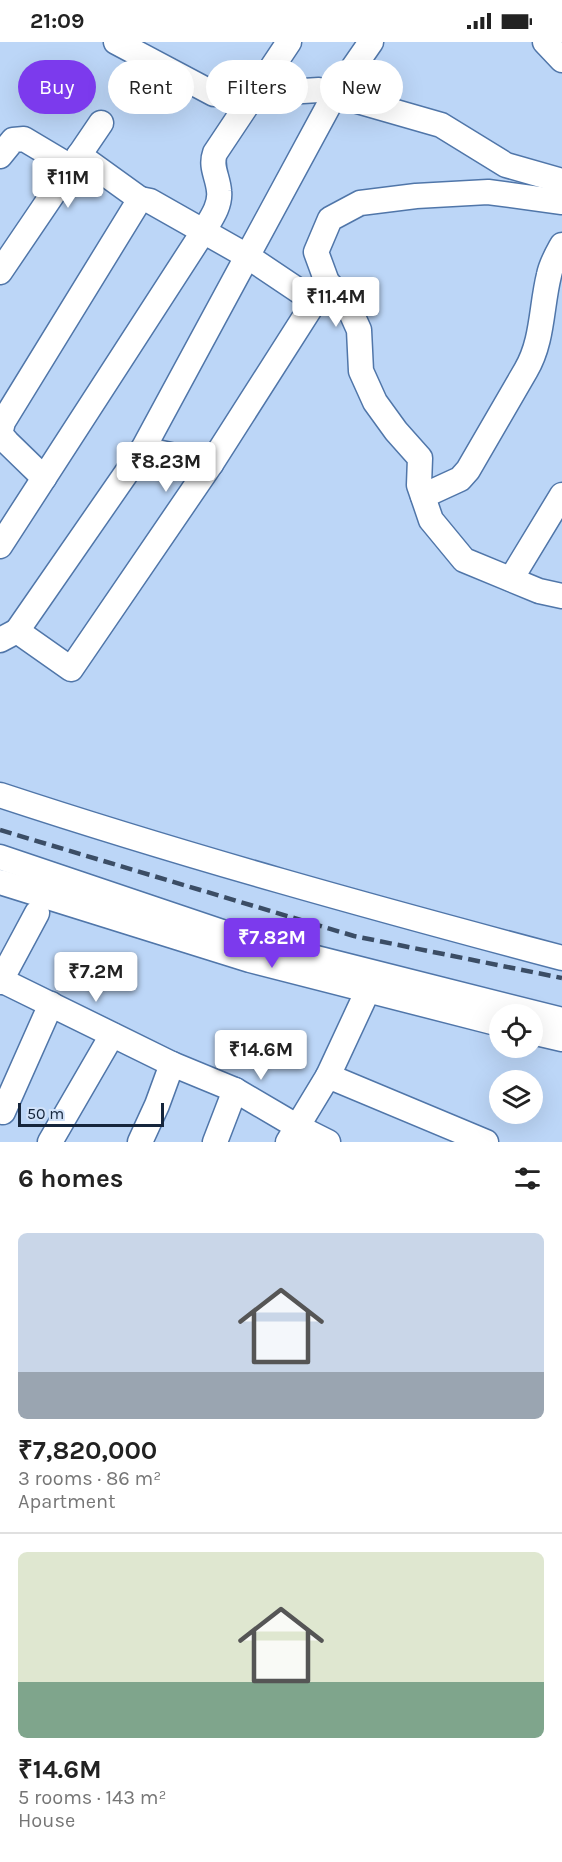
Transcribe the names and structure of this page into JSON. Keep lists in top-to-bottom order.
{
  "scale_bar": "50 m",
  "page": {
    "status": "21:09",
    "chip": [
      "Buy",
      "Rent",
      "Filters",
      "New"
    ],
    "price": [
      "₹11M",
      "₹11.4M",
      "₹8.23M",
      "₹7.82M",
      "₹7.2M",
      "₹14.6M"
    ],
    "scale": "50 m",
    "heading": "6 homes",
    "list": [
      {
        "name": "₹7,820,000",
        "note": "3 rooms · 86 m² · Apartment"
      },
      {
        "name": "₹14.6M",
        "note": "5 rooms · 143 m² · House"
      }
    ]
  }
}
